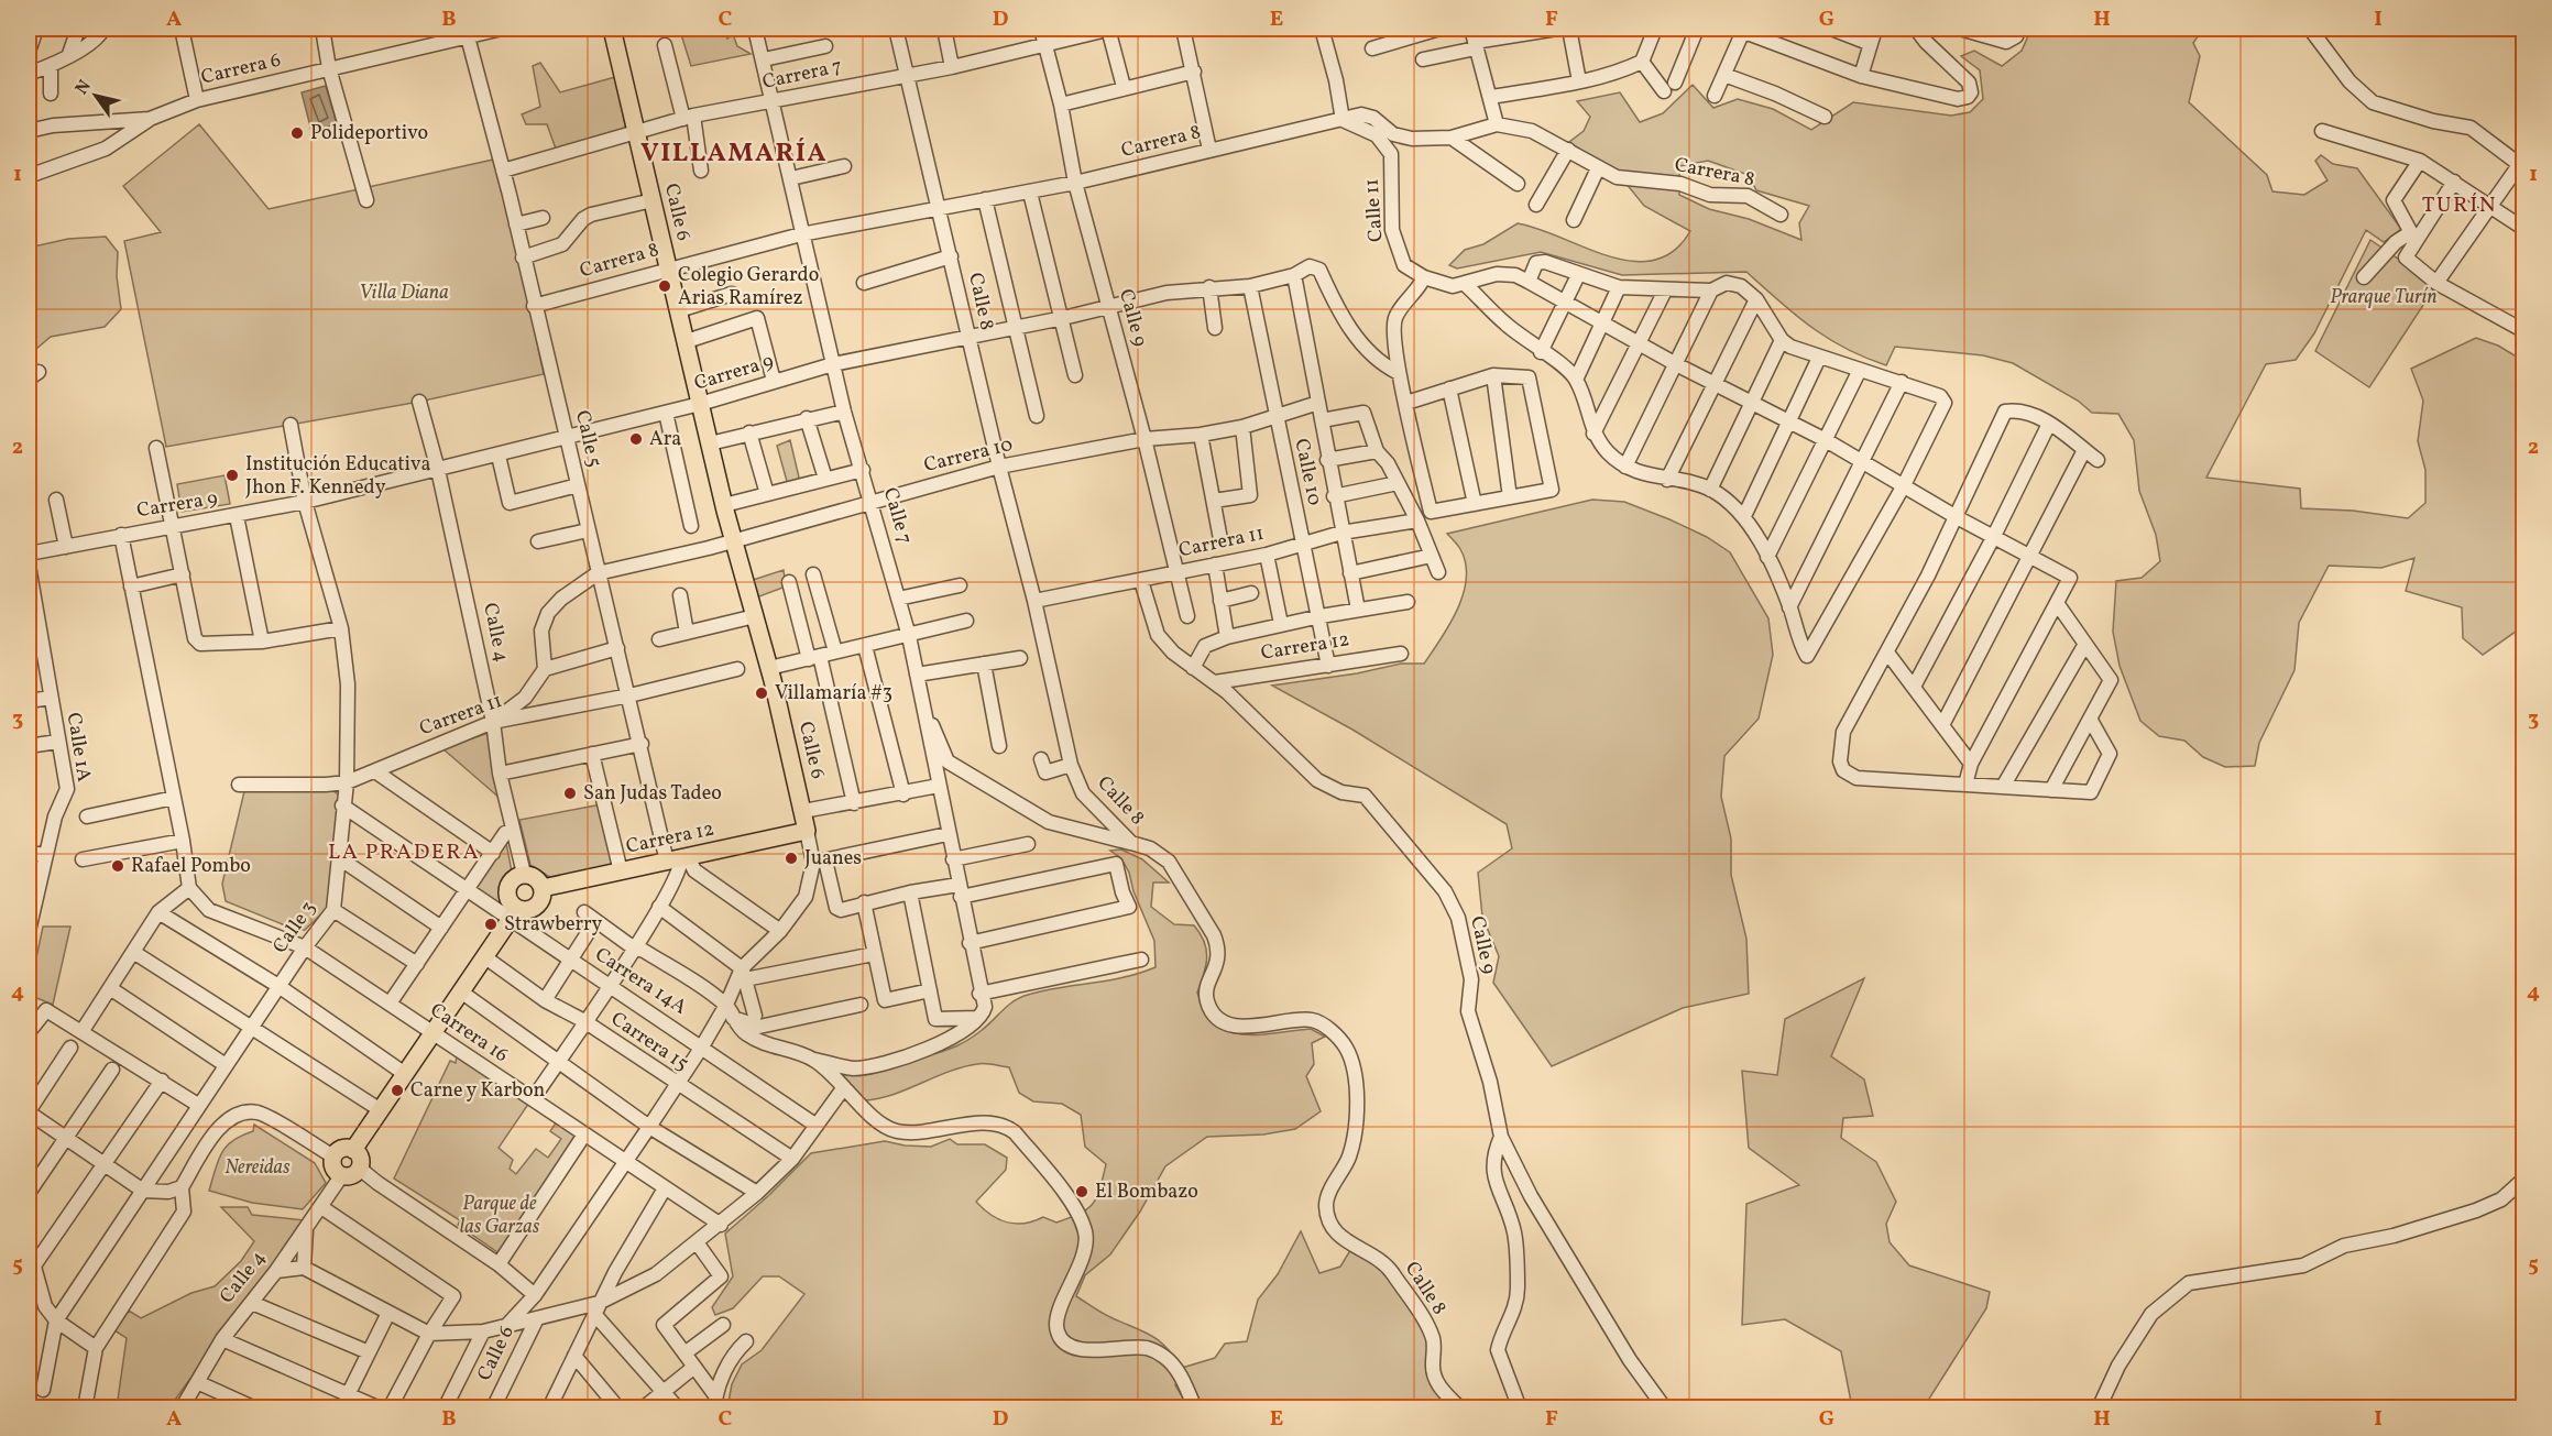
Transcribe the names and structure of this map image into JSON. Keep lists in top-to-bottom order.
{
  "streets": {
    "main road": ["Calle 6", "Carrera 12"],
    "street": [
      "Carrera 6",
      "Carrera 7",
      "Carrera 8",
      "Calle 11",
      "Calle 8",
      "Calle 9",
      "Carrera 9",
      "Calle 5",
      "Carrera 10",
      "Calle 10",
      "Calle 7",
      "Carrera 11",
      "Calle 4",
      "Calle 1A",
      "Calle 3",
      "Carrera 14A",
      "Carrera 16",
      "Carrera 15"
    ]
  },
  "crossings": [
    ["Carrera 6", "Calle 5"],
    ["Carrera 7", "Calle 6"],
    ["Carrera 7", "Calle 8"],
    ["Carrera 7", "Calle 9"],
    ["Carrera 7", "Calle 5"],
    ["Carrera 7", "Calle 7"],
    ["Carrera 8", "Calle 11"],
    ["Carrera 8", "Calle 6"],
    ["Carrera 8", "Calle 8"],
    ["Carrera 8", "Calle 9"],
    ["Carrera 8", "Calle 5"],
    ["Carrera 8", "Calle 7"],
    ["Calle 6", "Carrera 9"],
    ["Calle 6", "Carrera 10"],
    ["Calle 6", "Carrera 12"],
    ["Calle 6", "Carrera 14A"],
    ["Calle 6", "Carrera 16"],
    ["Calle 6", "Carrera 15"],
    ["Calle 8", "Carrera 9"],
    ["Calle 8", "Carrera 10"],
    ["Calle 8", "Carrera 11"],
    ["Calle 9", "Carrera 9"],
    ["Calle 9", "Carrera 10"],
    ["Calle 9", "Carrera 11"],
    ["Calle 9", "Carrera 12"],
    ["Carrera 9", "Calle 5"],
    ["Carrera 9", "Calle 10"],
    ["Carrera 9", "Calle 7"],
    ["Carrera 9", "Calle 4"],
    ["Carrera 9", "Calle 3"],
    ["Calle 5", "Carrera 10"],
    ["Calle 5", "Carrera 11"],
    ["Calle 5", "Carrera 12"],
    ["Carrera 10", "Calle 10"],
    ["Carrera 10", "Calle 7"],
    ["Calle 10", "Carrera 11"],
    ["Calle 10", "Carrera 12"],
    ["Carrera 11", "Calle 4"],
    ["Carrera 11", "Calle 3"],
    ["Calle 4", "Carrera 12"],
    ["Calle 4", "Carrera 14A"],
    ["Carrera 12", "Carrera 14A"],
    ["Calle 3", "Carrera 14A"],
    ["Calle 3", "Carrera 16"]
  ],
  "districts": ["VILLAMARÍA", "TURÍN", "LA PRADERA"],
  "parks": [
    "Villa Diana",
    "Prarque Turín",
    "Nereidas",
    "Parque de las Garzas"
  ],
  "places": [
    "Polideportivo",
    "Colegio Gerardo Arias Ramírez",
    "Ara",
    "Institución Educativa Jhon F. Kennedy",
    "Villamaría #3",
    "San Judas Tadeo",
    "Juanes",
    "Rafael Pombo",
    "Strawberry",
    "Carne y Karbon",
    "El Bombazo"
  ],
  "north": "top left",
  "grid": {
    "columns": [
      "A",
      "B",
      "C",
      "D",
      "E",
      "F",
      "G",
      "H",
      "I"
    ],
    "rows": [
      "1",
      "2",
      "3",
      "4",
      "5"
    ]
  }
}
